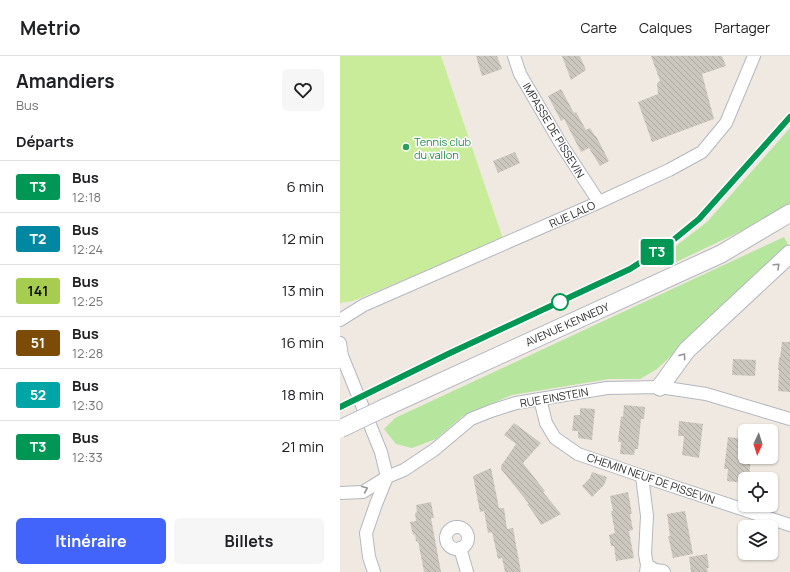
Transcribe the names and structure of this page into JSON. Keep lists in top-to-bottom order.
{
  "streets": {
    "main road": ["AVENUE KENNEDY"],
    "street": [
      "IMPASSE DE PISSEVIN",
      "RUE LALO",
      "RUE EINSTEIN",
      "CHEMIN NEUF DE PISSEVIN"
    ]
  },
  "crossings": [
    ["IMPASSE DE PISSEVIN", "RUE LALO"],
    ["RUE EINSTEIN", "CHEMIN NEUF DE PISSEVIN"]
  ],
  "places": ["Tennis club du vallon"],
  "lines": ["bus line T3"],
  "north": "bottom",
  "page": {
    "header": "Metrio",
    "nav": ["Carte", "Calques", "Partager"],
    "heading": [
      ["Amandiers", "Bus"],
      "Départs"
    ],
    "on_map": "T3",
    "list": [
      {
        "mark": "T3",
        "name": "Bus",
        "note": "12:18",
        "value": "6 min"
      },
      {
        "mark": "T2",
        "name": "Bus",
        "note": "12:24",
        "value": "12 min"
      },
      {
        "mark": "141",
        "name": "Bus",
        "note": "12:25",
        "value": "13 min"
      },
      {
        "mark": "51",
        "name": "Bus",
        "note": "12:28",
        "value": "16 min"
      },
      {
        "mark": "52",
        "name": "Bus",
        "note": "12:30",
        "value": "18 min"
      },
      {
        "mark": "T3",
        "name": "Bus",
        "note": "12:33",
        "value": "21 min"
      }
    ],
    "buttons": ["Itinéraire", "Billets"]
  }
}
